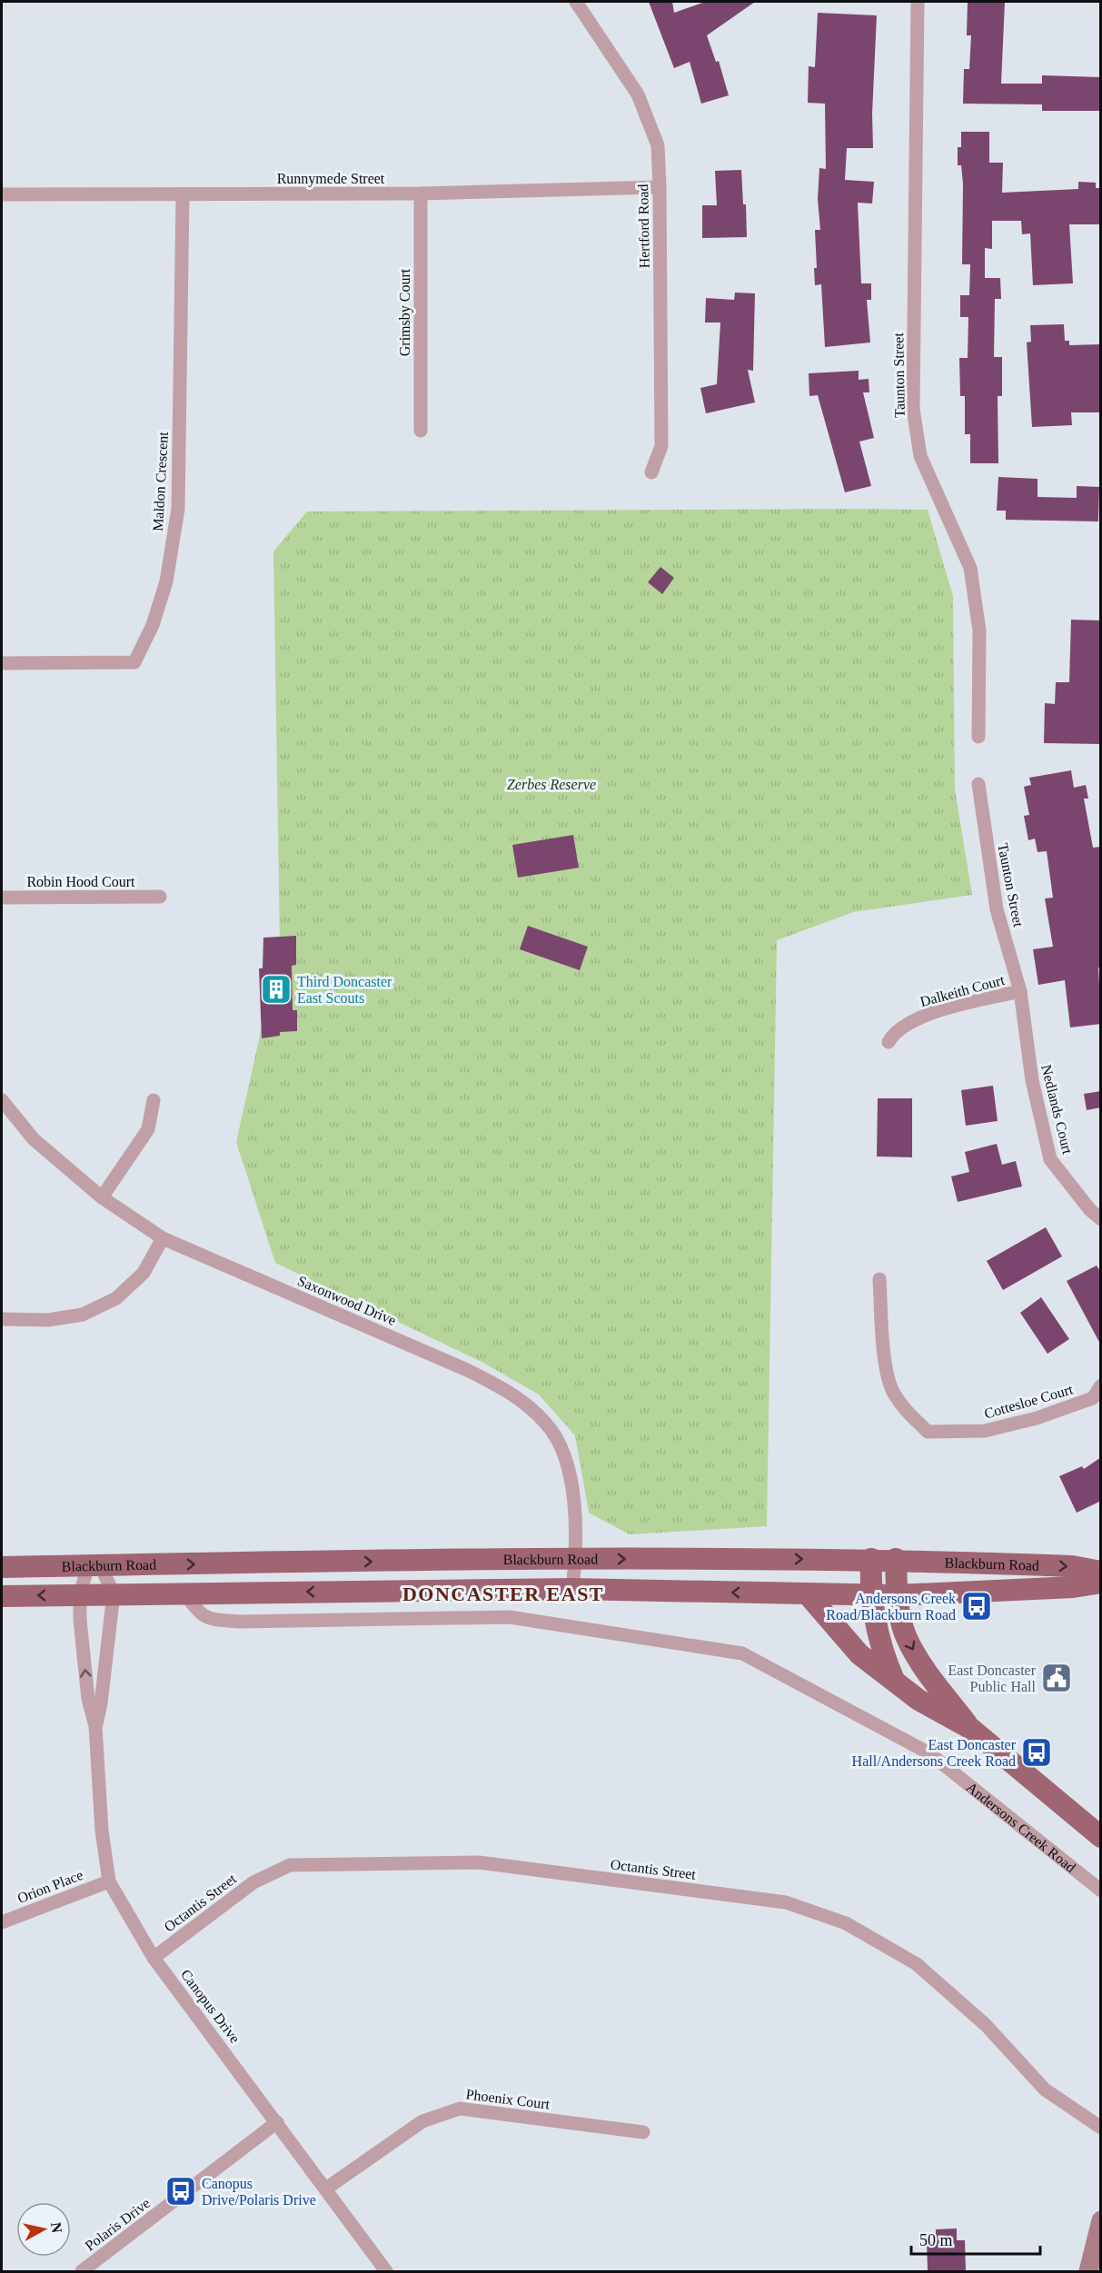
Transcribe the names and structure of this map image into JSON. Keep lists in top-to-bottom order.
{
  "streets": {
    "main road": ["Blackburn Road"],
    "street": [
      "Runnymede Street",
      "Hertford Road",
      "Grimsby Court",
      "Taunton Street",
      "Maldon Crescent",
      "Robin Hood Court",
      "Dalkeith Court",
      "Nedlands Court",
      "Saxonwood Drive",
      "Cottesloe Court",
      "Andersons Creek Road",
      "Octantis Street",
      "Orion Place",
      "Canopus Drive",
      "Phoenix Court",
      "Polaris Drive"
    ]
  },
  "crossings": [
    ["Runnymede Street", "Hertford Road"],
    ["Runnymede Street", "Grimsby Court"],
    ["Runnymede Street", "Maldon Crescent"],
    ["Taunton Street", "Dalkeith Court"],
    ["Taunton Street", "Nedlands Court"],
    ["Dalkeith Court", "Nedlands Court"],
    ["Saxonwood Drive", "Blackburn Road"],
    ["Blackburn Road", "Andersons Creek Road"],
    ["Blackburn Road", "Canopus Drive"],
    ["Octantis Street", "Canopus Drive"],
    ["Orion Place", "Canopus Drive"],
    ["Canopus Drive", "Phoenix Court"],
    ["Canopus Drive", "Polaris Drive"]
  ],
  "districts": ["DONCASTER EAST"],
  "parks": ["Zerbes Reserve"],
  "places": {
    "building": ["Third Doncaster East Scouts"],
    "bus stop": ["Andersons Creek Road/Blackburn Road", "East Doncaster Hall/Andersons Creek Road", "Canopus Drive/Polaris Drive"],
    "public building": ["East Doncaster Public Hall"]
  },
  "scale_bar": "50 m",
  "north": "right"
}
